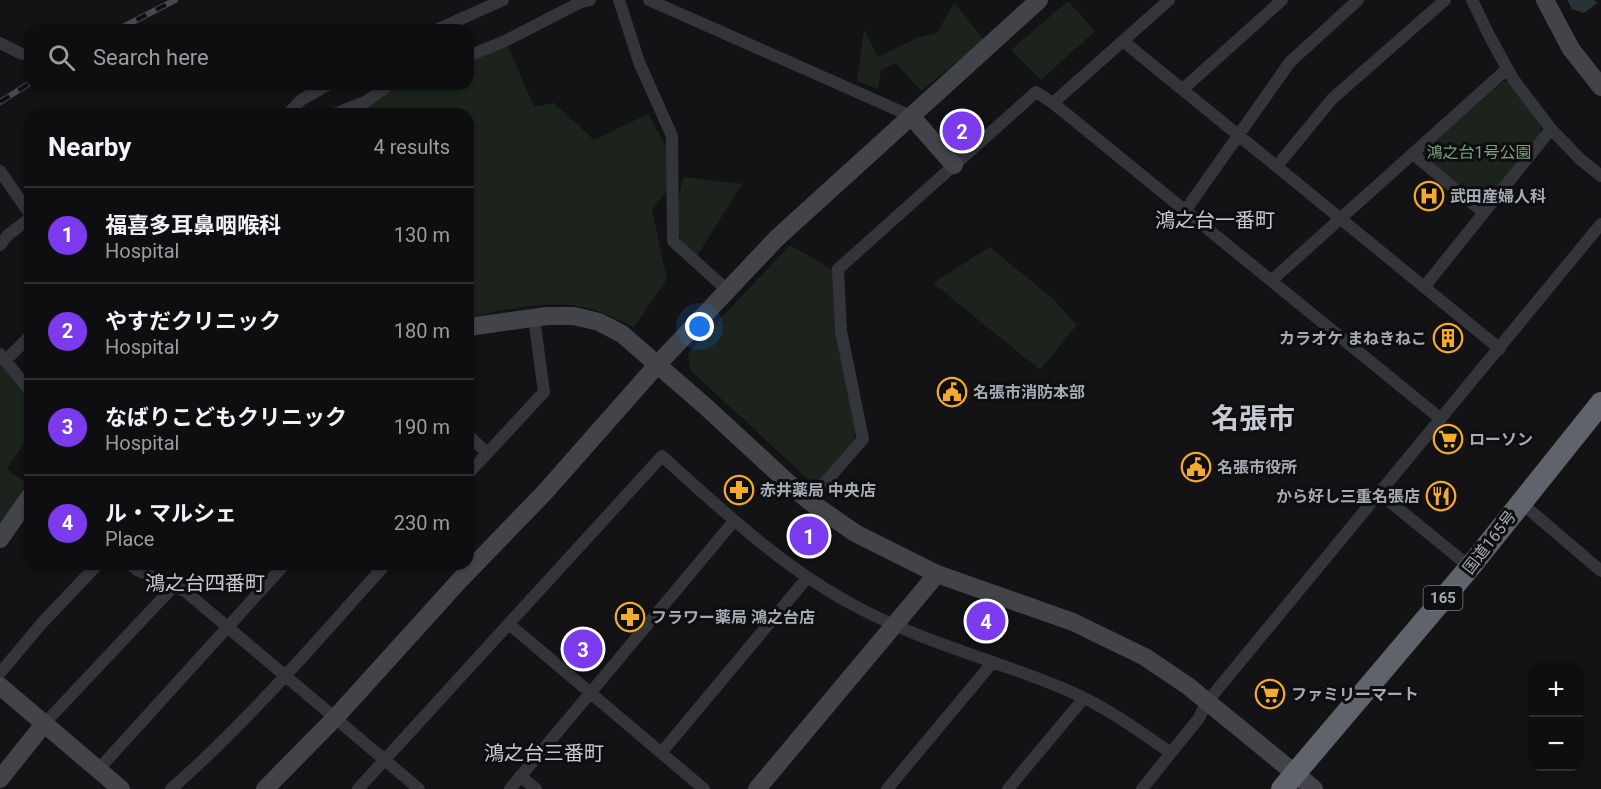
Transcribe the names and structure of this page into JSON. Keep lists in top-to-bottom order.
{
  "streets": {
    "highway": ["国道165号", "165"]
  },
  "districts": [
    "鴻之台一番町",
    "名張市",
    "鴻之台四番町",
    "鴻之台三番町"
  ],
  "parks": ["鴻之台1号公園"],
  "places": {
    "hospital": ["武田産婦人科"],
    "building": ["カラオケ まねきねこ"],
    "public building": ["名張市消防本部", "名張市役所"],
    "supermarket": ["ローソン", "ファミリーマート"],
    "pharmacy": ["赤井薬局 中央店", "フラワー薬局 鴻之台店"],
    "restaurant": ["から好し三重名張店"]
  },
  "page": {
    "search": "Search here",
    "heading": ["Nearby", "4 results"],
    "pins": [
      "2",
      "1",
      "4",
      "3"
    ],
    "list": [
      {
        "mark": "1",
        "name": "福喜多耳鼻咽喉科",
        "note": "Hospital",
        "value": "130 m"
      },
      {
        "mark": "2",
        "name": "やすだクリニック",
        "note": "Hospital",
        "value": "180 m"
      },
      {
        "mark": "3",
        "name": "なばりこどもクリニック",
        "note": "Hospital",
        "value": "190 m"
      },
      {
        "mark": "4",
        "name": "ル・マルシェ",
        "note": "Place",
        "value": "230 m"
      }
    ],
    "map_buttons": ["+", "−"]
  }
}
